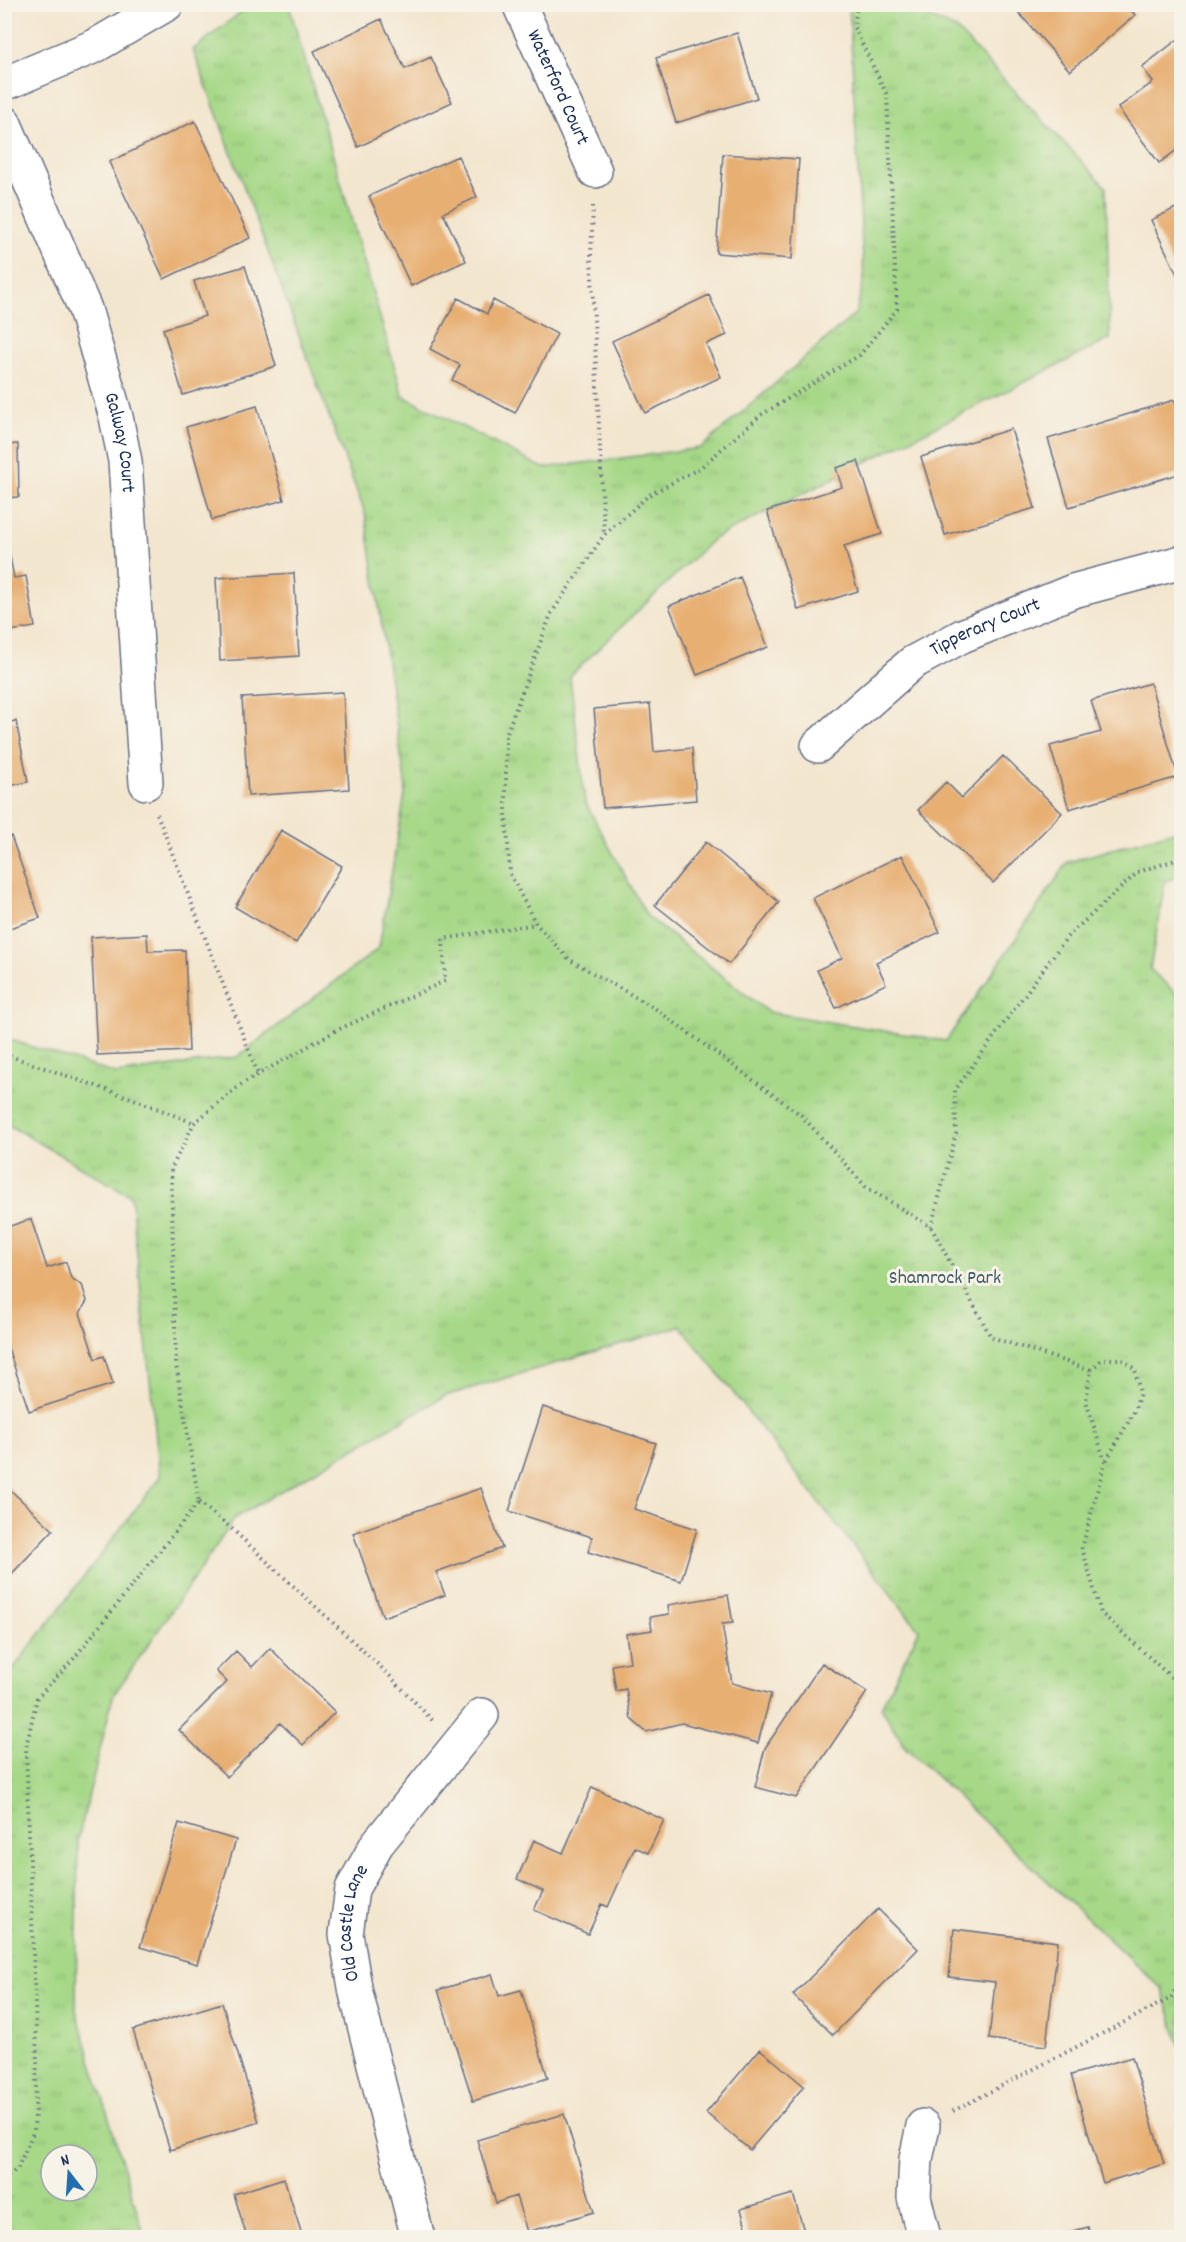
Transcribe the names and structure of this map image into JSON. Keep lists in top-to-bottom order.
{
  "streets": {
    "street": [
      "Waterford Court",
      "Galway Court",
      "Tipperary Court",
      "Old Castle Lane"
    ]
  },
  "parks": ["Shamrock Park"],
  "north": "top"
}
